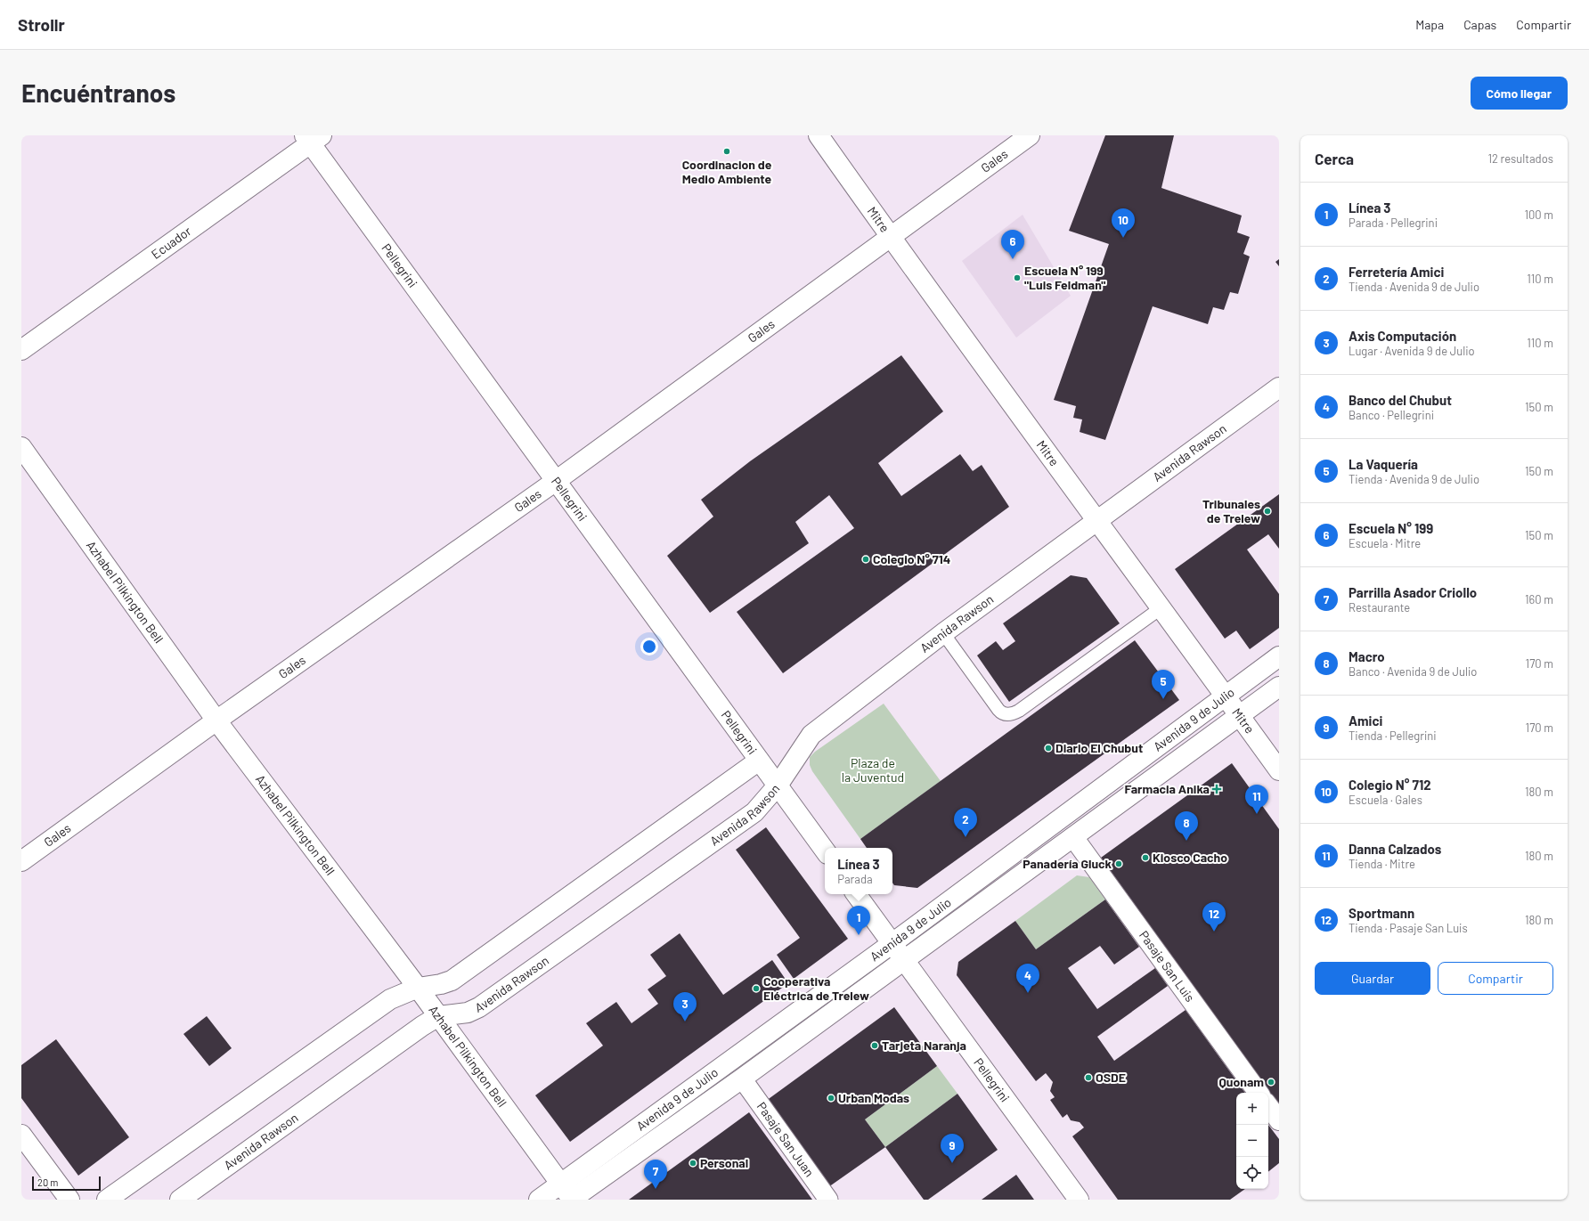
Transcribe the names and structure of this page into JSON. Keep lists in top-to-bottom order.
{
  "streets": {
    "street": [
      "Gales",
      "Mitre",
      "Ecuador",
      "Pellegrini",
      "Avenida Rawson",
      "Azhabel Pilkington Bell",
      "Avenida 9 de Julio",
      "Pasaje San Luis",
      "Pasaje San Juan"
    ]
  },
  "crossings": [
    ["Gales", "Mitre"],
    ["Gales", "Pellegrini"],
    ["Gales", "Azhabel Pilkington Bell"],
    ["Mitre", "Avenida Rawson"],
    ["Mitre", "Avenida 9 de Julio"],
    ["Ecuador", "Pellegrini"],
    ["Pellegrini", "Avenida Rawson"],
    ["Pellegrini", "Avenida 9 de Julio"],
    ["Avenida Rawson", "Azhabel Pilkington Bell"],
    ["Azhabel Pilkington Bell", "Avenida 9 de Julio"],
    ["Avenida 9 de Julio", "Pasaje San Luis"],
    ["Avenida 9 de Julio", "Pasaje San Juan"]
  ],
  "parks": ["Plaza de la Juventud"],
  "places": {
    "other": [
      "Coordinacion de Medio Ambiente",
      "Escuela N° 199 \"Luis Feldman\"",
      "Tribunales de Trelew",
      "Colegio N° 714",
      "Diario El Chubut",
      "Kiosco Cacho",
      "Panadería Gluck",
      "Cooperativa Eléctrica de Trelew",
      "Tarjeta Naranja",
      "OSDE",
      "Quonam",
      "Urban Modas",
      "Personal"
    ],
    "health": ["Farmacia Anika"]
  },
  "scale_bar": "20 m",
  "page": {
    "header": "Strollr",
    "nav": ["Mapa", "Capas", "Compartir"],
    "buttons": [
      "Cómo llegar",
      ["Guardar", "Compartir"]
    ],
    "title": "Encuéntranos",
    "heading": ["Cerca", "12 resultados"],
    "list": [
      {
        "mark": "1",
        "name": "Línea 3",
        "note": "Parada · Pellegrini",
        "value": "100 m"
      },
      {
        "mark": "2",
        "name": "Ferretería Amici",
        "note": "Tienda · Avenida 9 de Julio",
        "value": "110 m"
      },
      {
        "mark": "3",
        "name": "Axis Computación",
        "note": "Lugar · Avenida 9 de Julio",
        "value": "110 m"
      },
      {
        "mark": "4",
        "name": "Banco del Chubut",
        "note": "Banco · Pellegrini",
        "value": "150 m"
      },
      {
        "mark": "5",
        "name": "La Vaquería",
        "note": "Tienda · Avenida 9 de Julio",
        "value": "150 m"
      },
      {
        "mark": "6",
        "name": "Escuela N° 199",
        "note": "Escuela · Mitre",
        "value": "150 m"
      },
      {
        "mark": "7",
        "name": "Parrilla Asador Criollo",
        "note": "Restaurante",
        "value": "160 m"
      },
      {
        "mark": "8",
        "name": "Macro",
        "note": "Banco · Avenida 9 de Julio",
        "value": "170 m"
      },
      {
        "mark": "9",
        "name": "Amici",
        "note": "Tienda · Pellegrini",
        "value": "170 m"
      },
      {
        "mark": "10",
        "name": "Colegio N° 712",
        "note": "Escuela · Gales",
        "value": "180 m"
      },
      {
        "mark": "11",
        "name": "Danna Calzados",
        "note": "Tienda · Mitre",
        "value": "180 m"
      },
      {
        "mark": "12",
        "name": "Sportmann",
        "note": "Tienda · Pasaje San Luis",
        "value": "180 m"
      }
    ],
    "pins": [
      "10",
      "6",
      "5",
      "11",
      "2",
      "8",
      "12",
      "1",
      "4",
      "3",
      "9",
      "7"
    ],
    "popup": ["Línea 3", "Parada"],
    "map_buttons": ["+", "−"],
    "scale": "20 m"
  }
}
